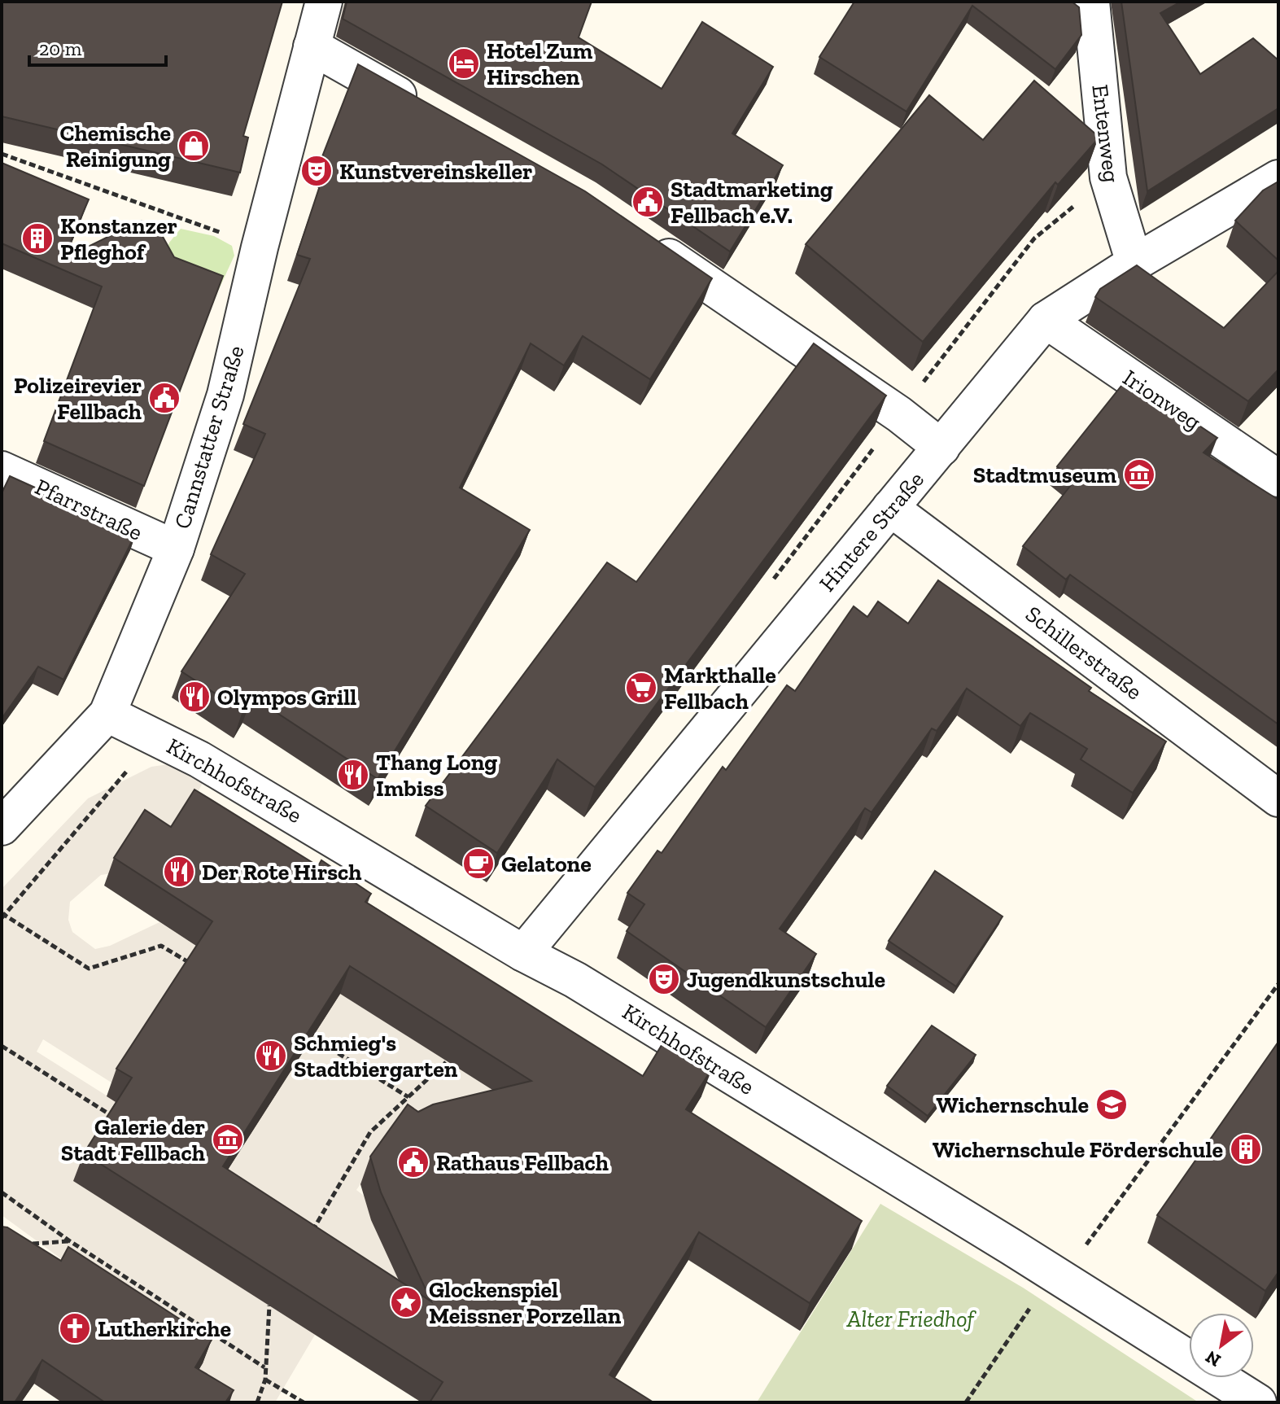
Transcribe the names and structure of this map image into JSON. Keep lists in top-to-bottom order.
{
  "streets": {
    "street": [
      "Entenweg",
      "Irionweg",
      "Cannstatter Straße",
      "Pfarrstraße",
      "Hintere Straße",
      "Schillerstraße",
      "Kirchhofstraße"
    ]
  },
  "crossings": [
    ["Entenweg", "Hintere Straße"],
    ["Irionweg", "Hintere Straße"],
    ["Cannstatter Straße", "Pfarrstraße"],
    ["Cannstatter Straße", "Kirchhofstraße"],
    ["Hintere Straße", "Schillerstraße"],
    ["Hintere Straße", "Kirchhofstraße"]
  ],
  "parks": ["Alter Friedhof"],
  "places": {
    "hotel": ["Hotel Zum Hirschen"],
    "shop": ["Chemische Reinigung"],
    "theatre": ["Kunstvereinskeller", "Jugendkunstschule"],
    "public building": ["Stadtmarketing Fellbach e.V.", "Polizeirevier Fellbach", "Rathaus Fellbach"],
    "building": ["Konstanzer Pfleghof", "Wichernschule Förderschule"],
    "museum": ["Stadtmuseum", "Galerie der Stadt Fellbach"],
    "supermarket": ["Markthalle Fellbach"],
    "restaurant": [
      "Olympos Grill",
      "Thang Long Imbiss",
      "Der Rote Hirsch",
      "Schmieg's Stadtbiergarten"
    ],
    "cafe": ["Gelatone"],
    "school or university": ["Wichernschule"],
    "place": ["Glockenspiel Meissner Porzellan"],
    "church": ["Lutherkirche"]
  },
  "scale_bar": "20 m",
  "north": "bottom left"
}
